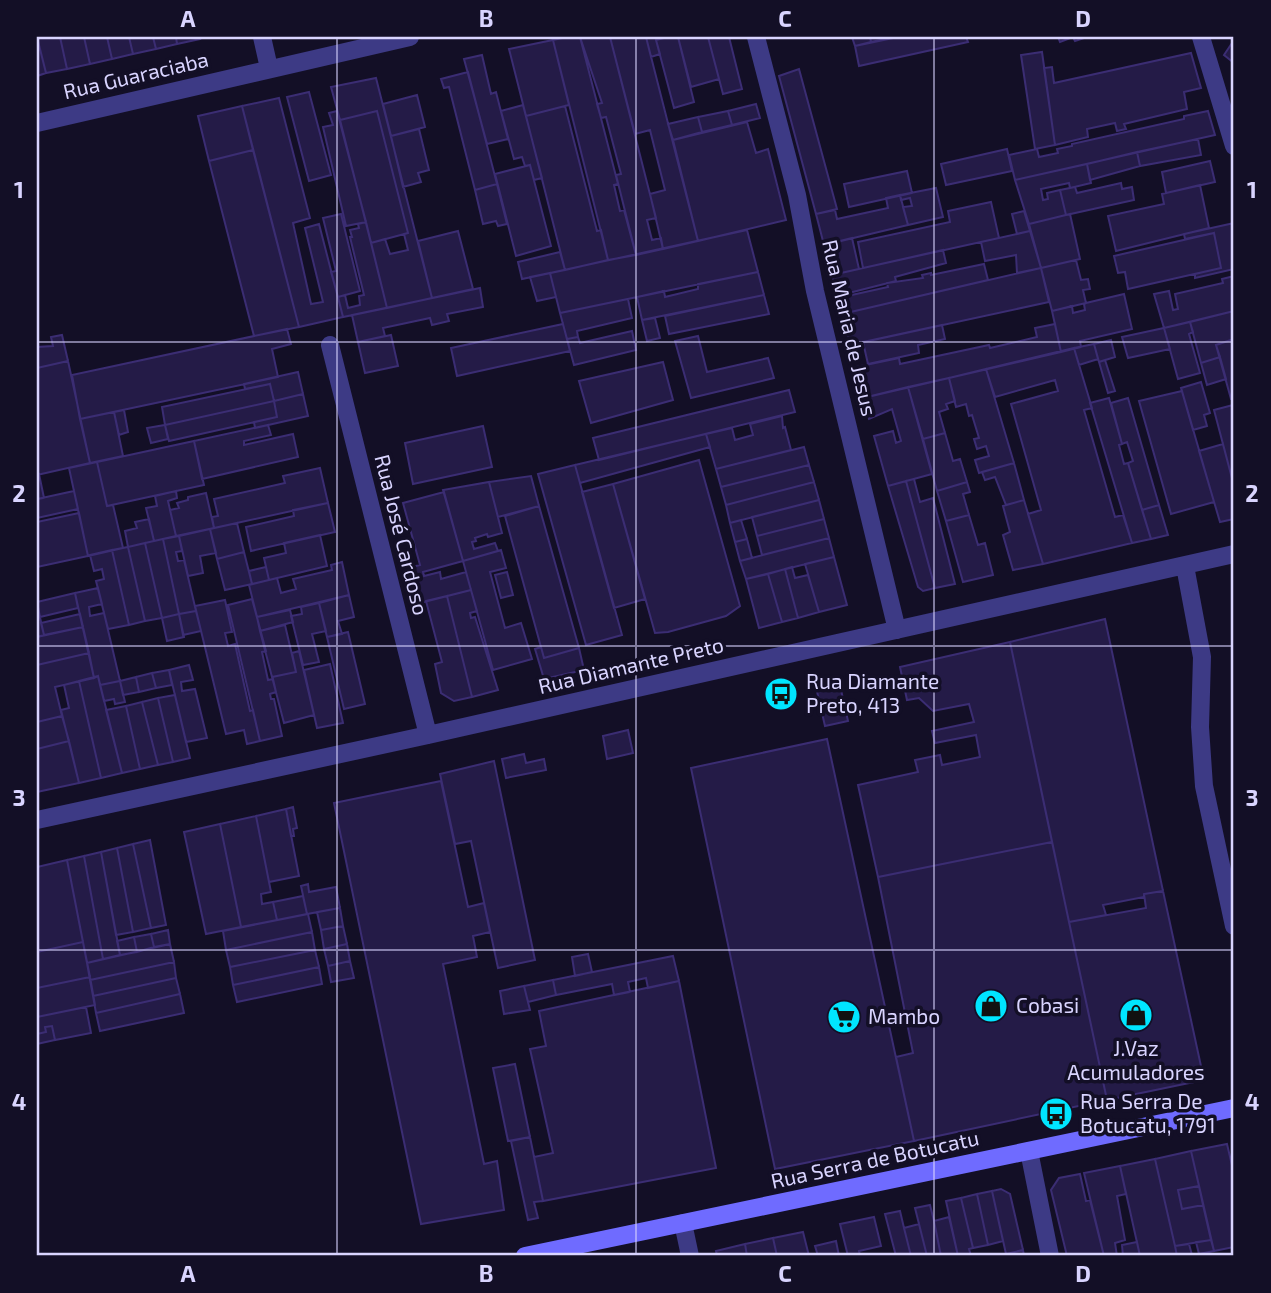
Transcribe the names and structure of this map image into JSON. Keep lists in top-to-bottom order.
{
  "streets": {
    "street": [
      "Rua Guaraciaba",
      "Rua Maria de Jesus",
      "Rua José Cardoso",
      "Rua Diamante Preto",
      "Rua Serra de Botucatu"
    ]
  },
  "crossings": [
    ["Rua Maria de Jesus", "Rua Diamante Preto"],
    ["Rua José Cardoso", "Rua Diamante Preto"]
  ],
  "places": {
    "bus stop": ["Rua Diamante Preto, 413", "Rua Serra De Botucatu, 1791"],
    "shop": ["Cobasi", "J.Vaz Acumuladores"],
    "supermarket": ["Mambo"]
  },
  "grid": {
    "columns": [
      "A",
      "B",
      "C",
      "D"
    ],
    "rows": [
      "1",
      "2",
      "3",
      "4"
    ]
  }
}
